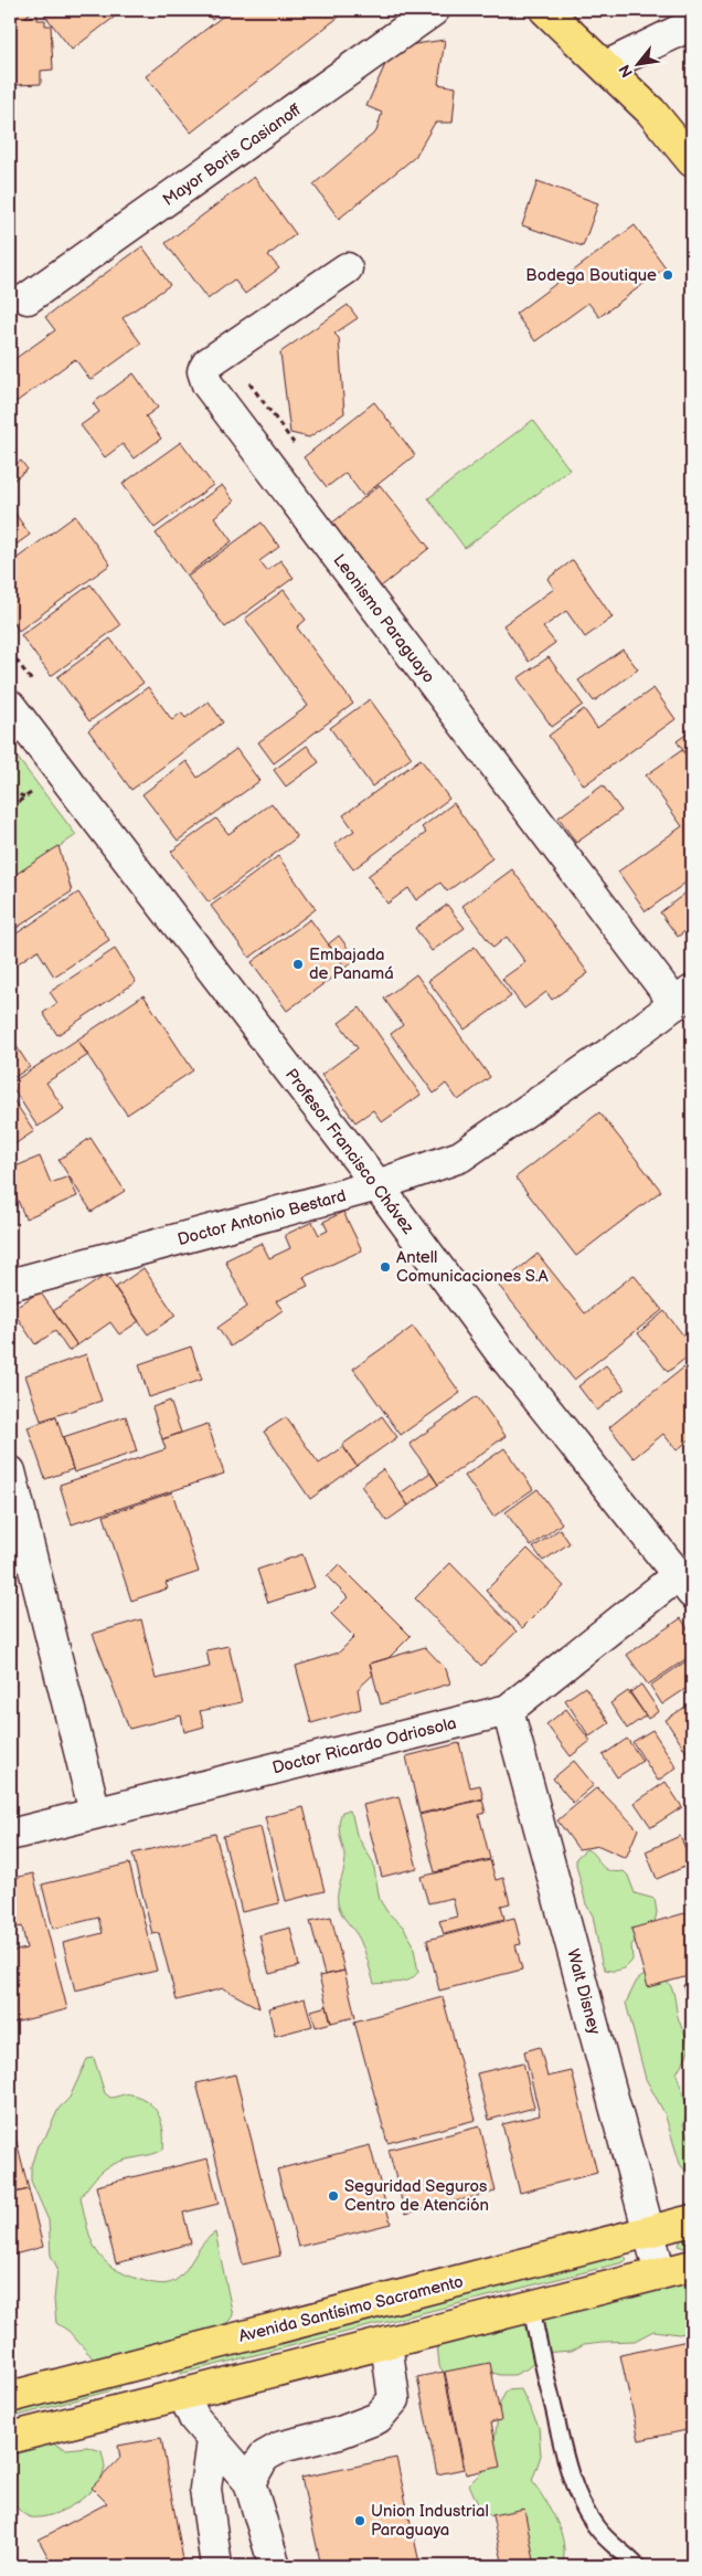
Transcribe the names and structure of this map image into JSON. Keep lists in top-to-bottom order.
{
  "streets": {
    "main road": ["Avenida Santísimo Sacramento"],
    "street": [
      "Mayor Boris Casianoff",
      "Leonismo Paraguayo",
      "Profesor Francisco Chávez",
      "Doctor Antonio Bestard",
      "Doctor Ricardo Odriosola",
      "Walt Disney"
    ]
  },
  "crossings": [
    ["Leonismo Paraguayo", "Doctor Antonio Bestard"],
    ["Profesor Francisco Chávez", "Doctor Antonio Bestard"],
    ["Profesor Francisco Chávez", "Doctor Ricardo Odriosola"],
    ["Doctor Ricardo Odriosola", "Walt Disney"],
    ["Walt Disney", "Avenida Santísimo Sacramento"]
  ],
  "places": [
    "Bodega Boutique",
    "Embajada de Panamá",
    "Antell Comunicaciones S.A",
    "Seguridad Seguros Centro de Atención",
    "Union Industrial Paraguaya"
  ],
  "north": "bottom left"
}
